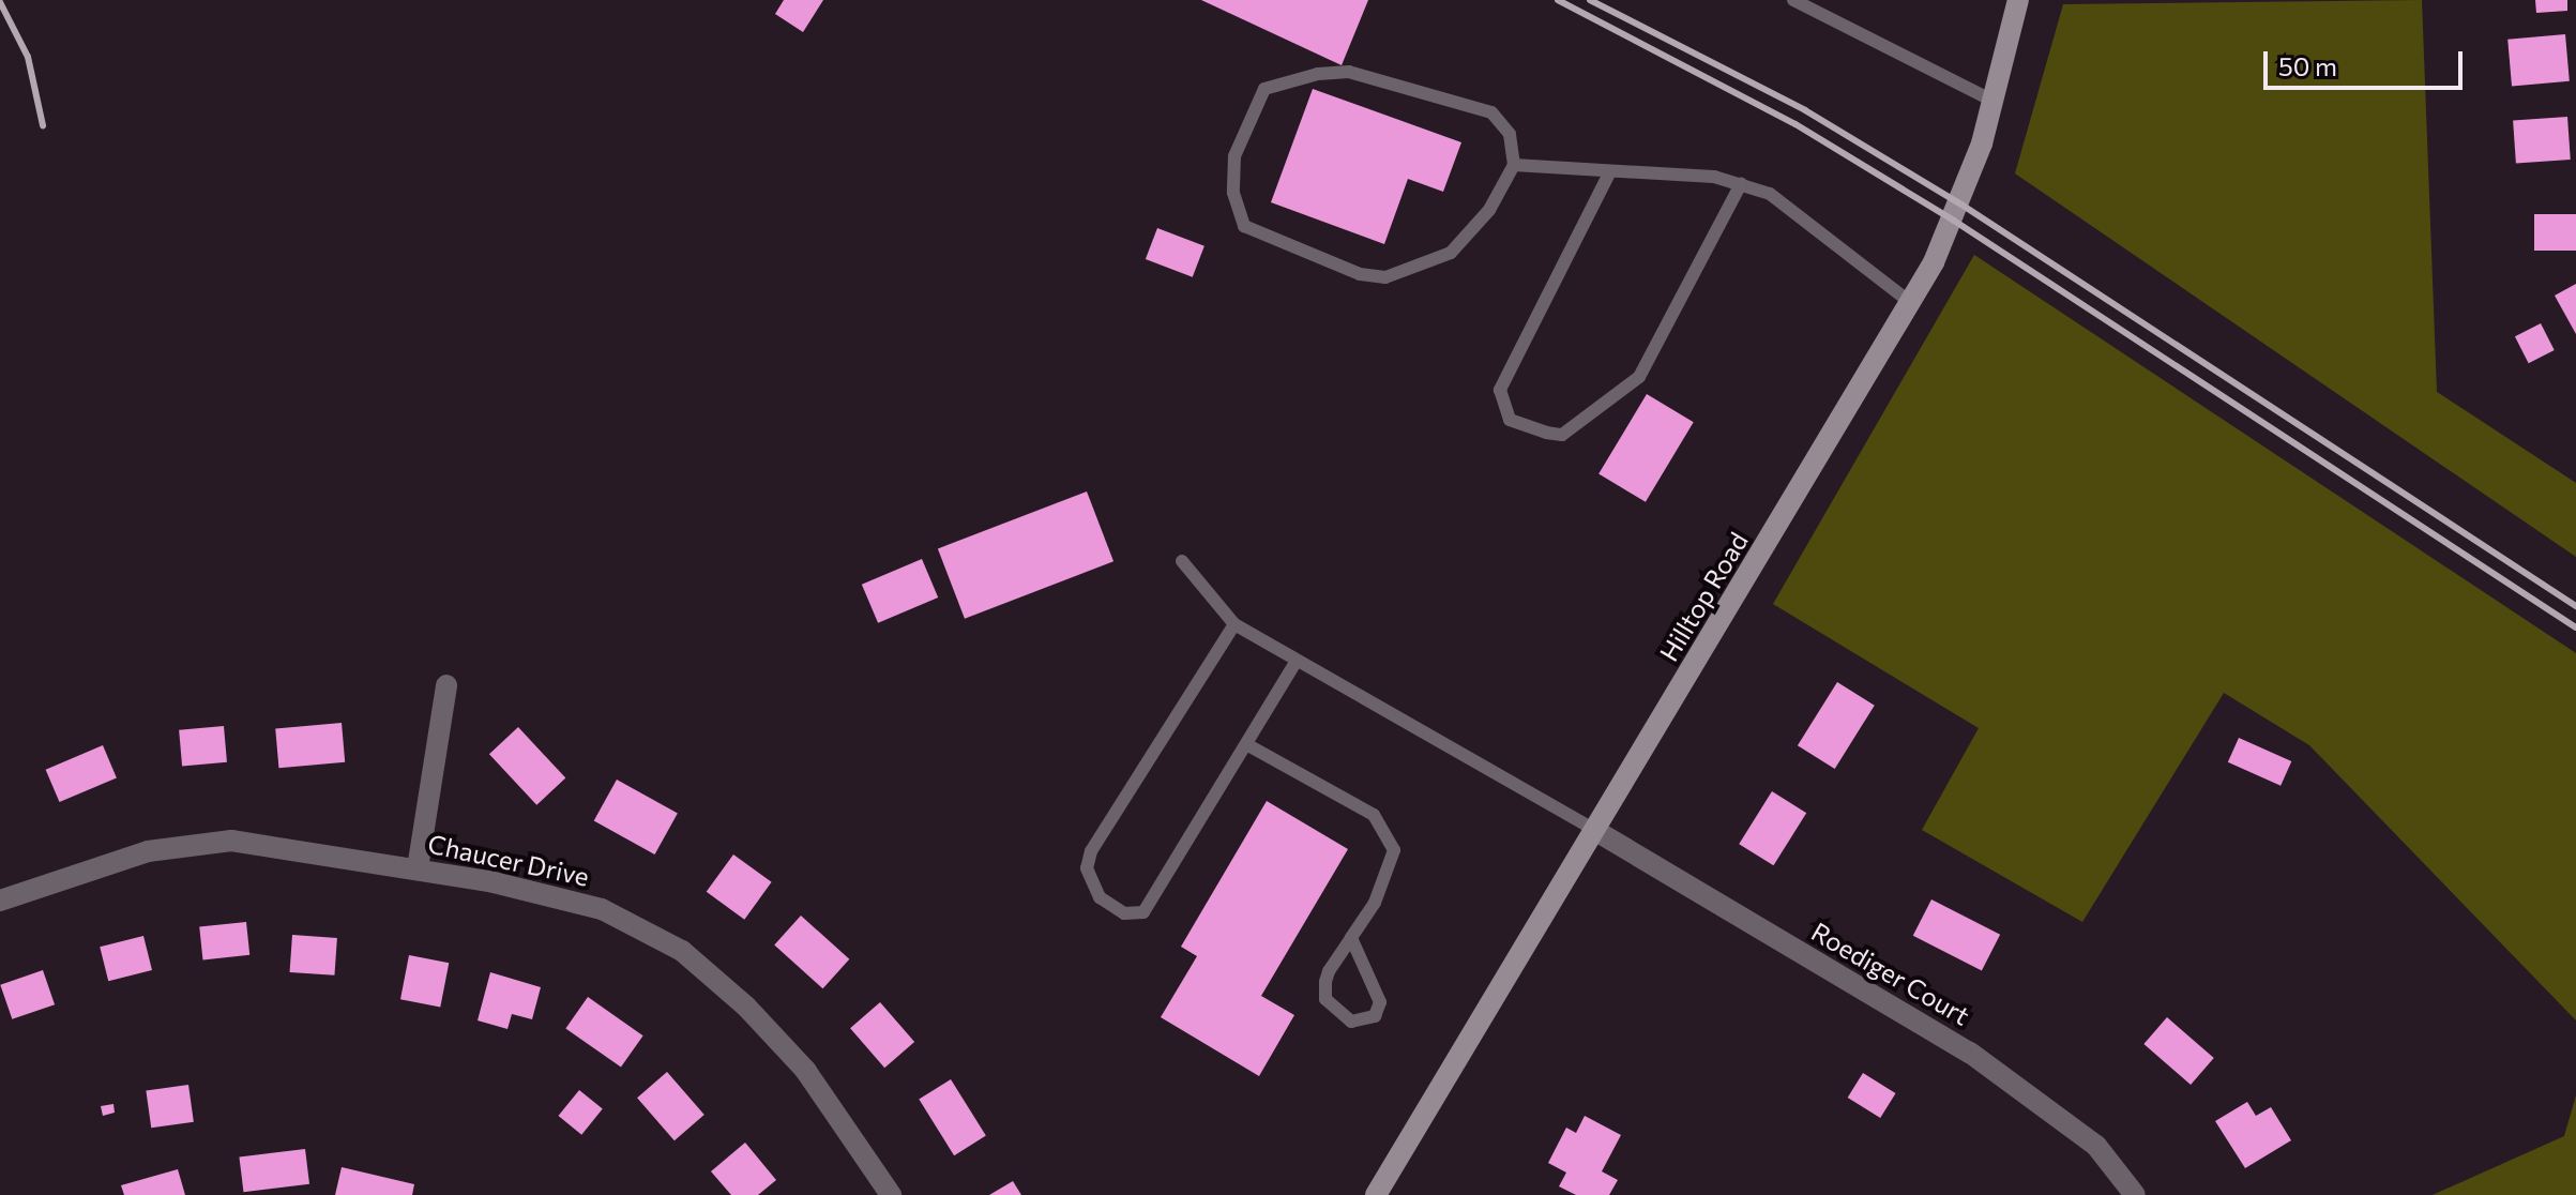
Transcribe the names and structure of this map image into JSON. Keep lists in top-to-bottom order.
{
  "streets": {
    "main road": ["Hilltop Road"],
    "street": ["Chaucer Drive", "Roediger Court"]
  },
  "crossings": [
    ["Hilltop Road", "Roediger Court"]
  ],
  "scale_bar": "50 m"
}
